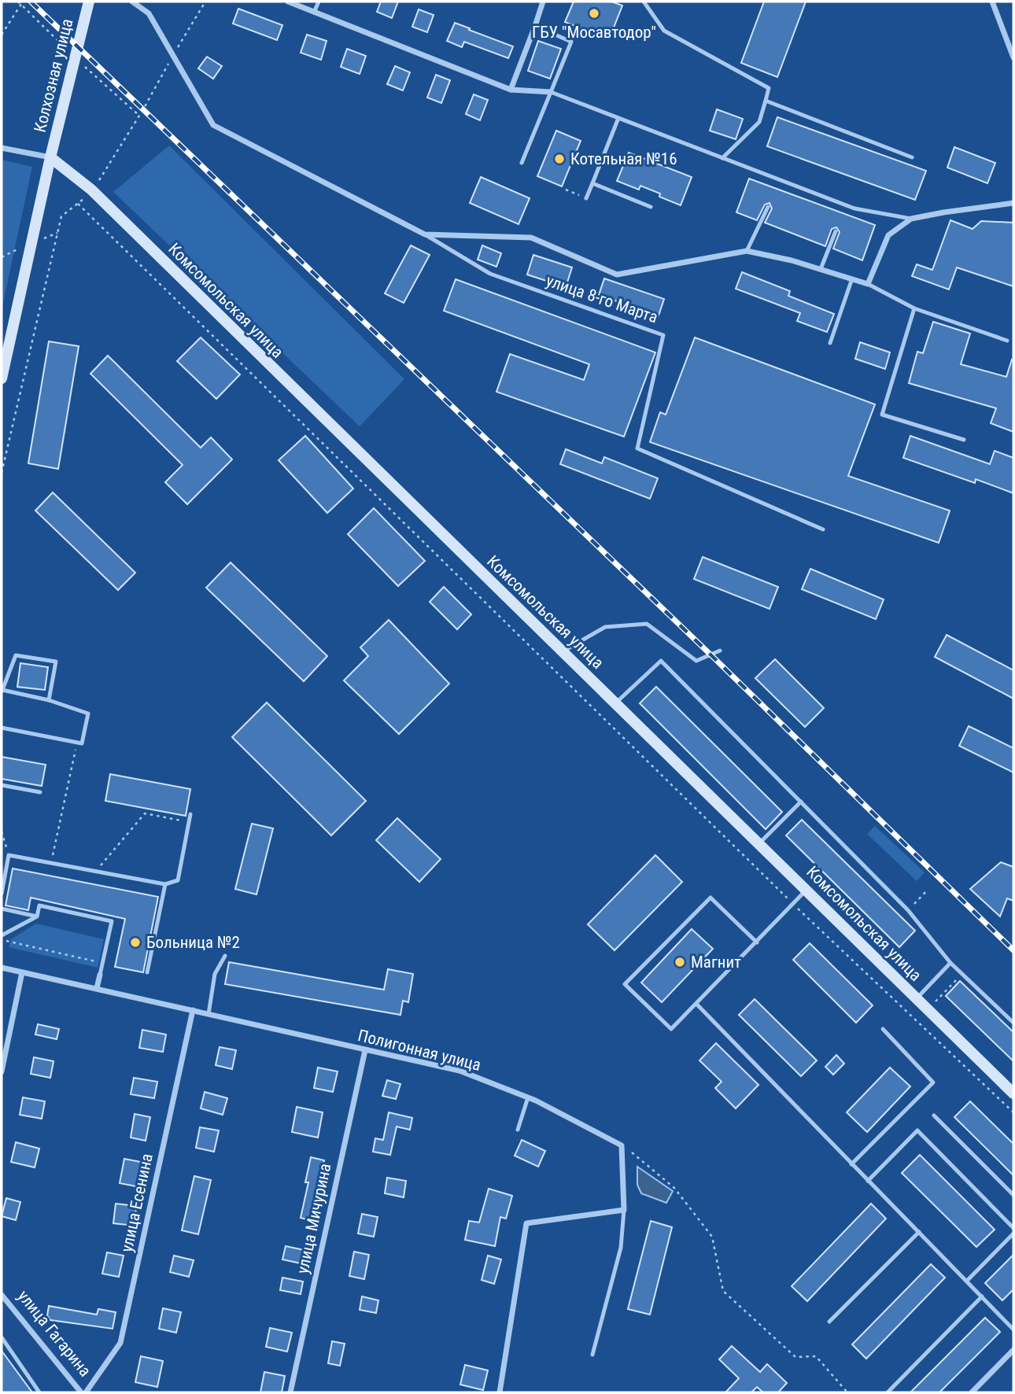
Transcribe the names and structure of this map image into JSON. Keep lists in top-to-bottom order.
{
  "streets": {
    "street": [
      "Колхозная улица",
      "улица 8-го Марта",
      "Комсомольская улица",
      "Полигонная улица",
      "улица Есенина",
      "улица Мичурина",
      "улица Гагарина"
    ]
  },
  "crossings": [
    ["Колхозная улица", "Комсомольская улица"],
    ["Полигонная улица", "улица Есенина"],
    ["Полигонная улица", "улица Мичурина"]
  ],
  "places": [
    "ГБУ \"Мосавтодор\"",
    "Котельная №16",
    "Больница №2",
    "Магнит"
  ]
}
